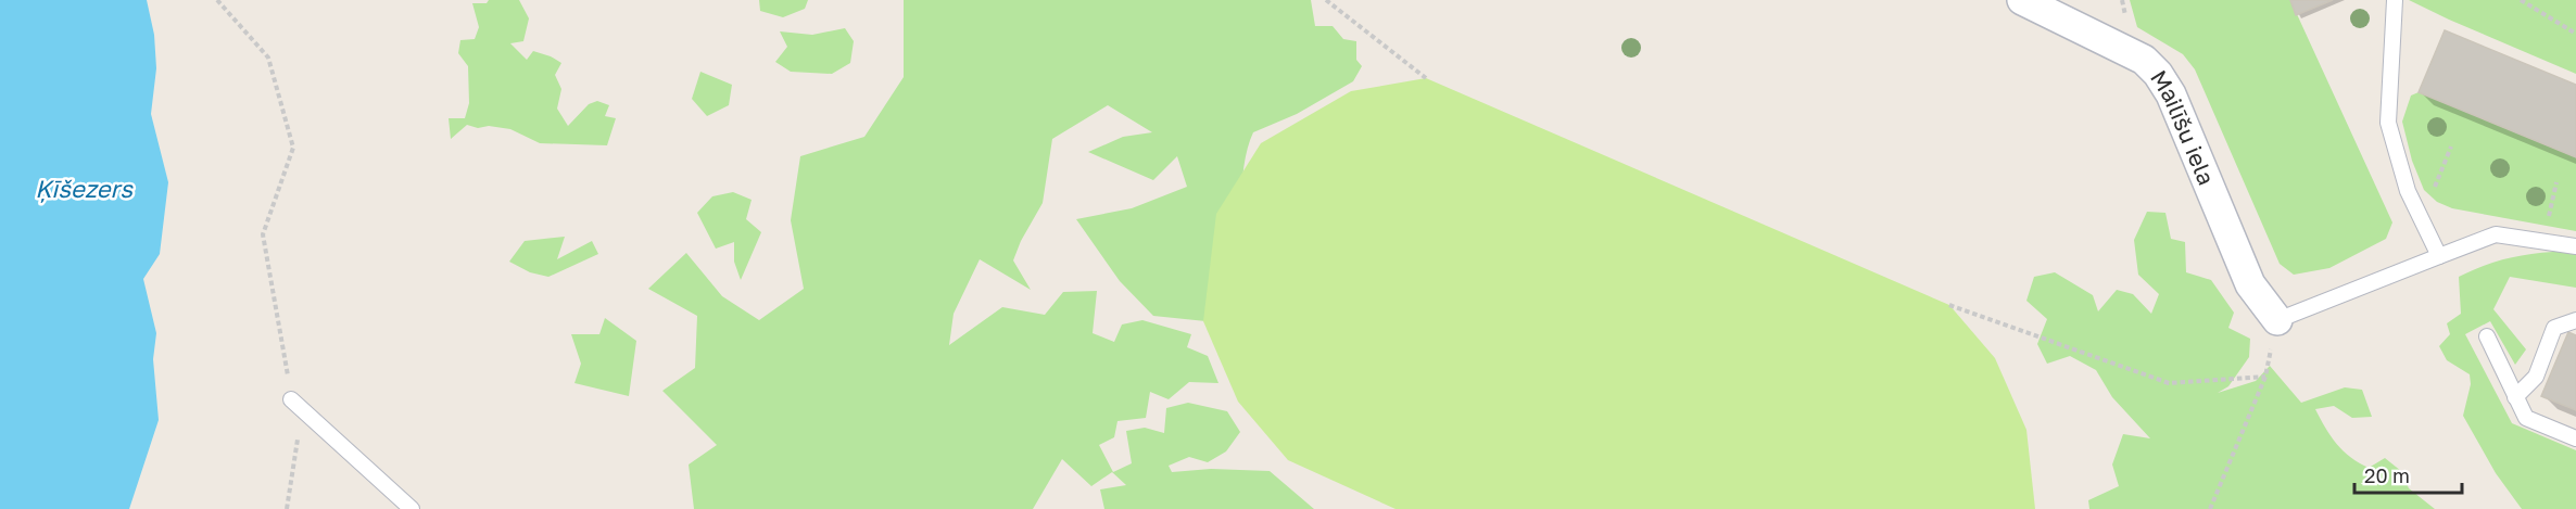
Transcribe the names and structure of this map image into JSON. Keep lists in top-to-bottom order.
{
  "streets": {
    "street": ["Mailīšu iela"]
  },
  "water": ["Ķīšezers"],
  "scale_bar": "20 m"
}
